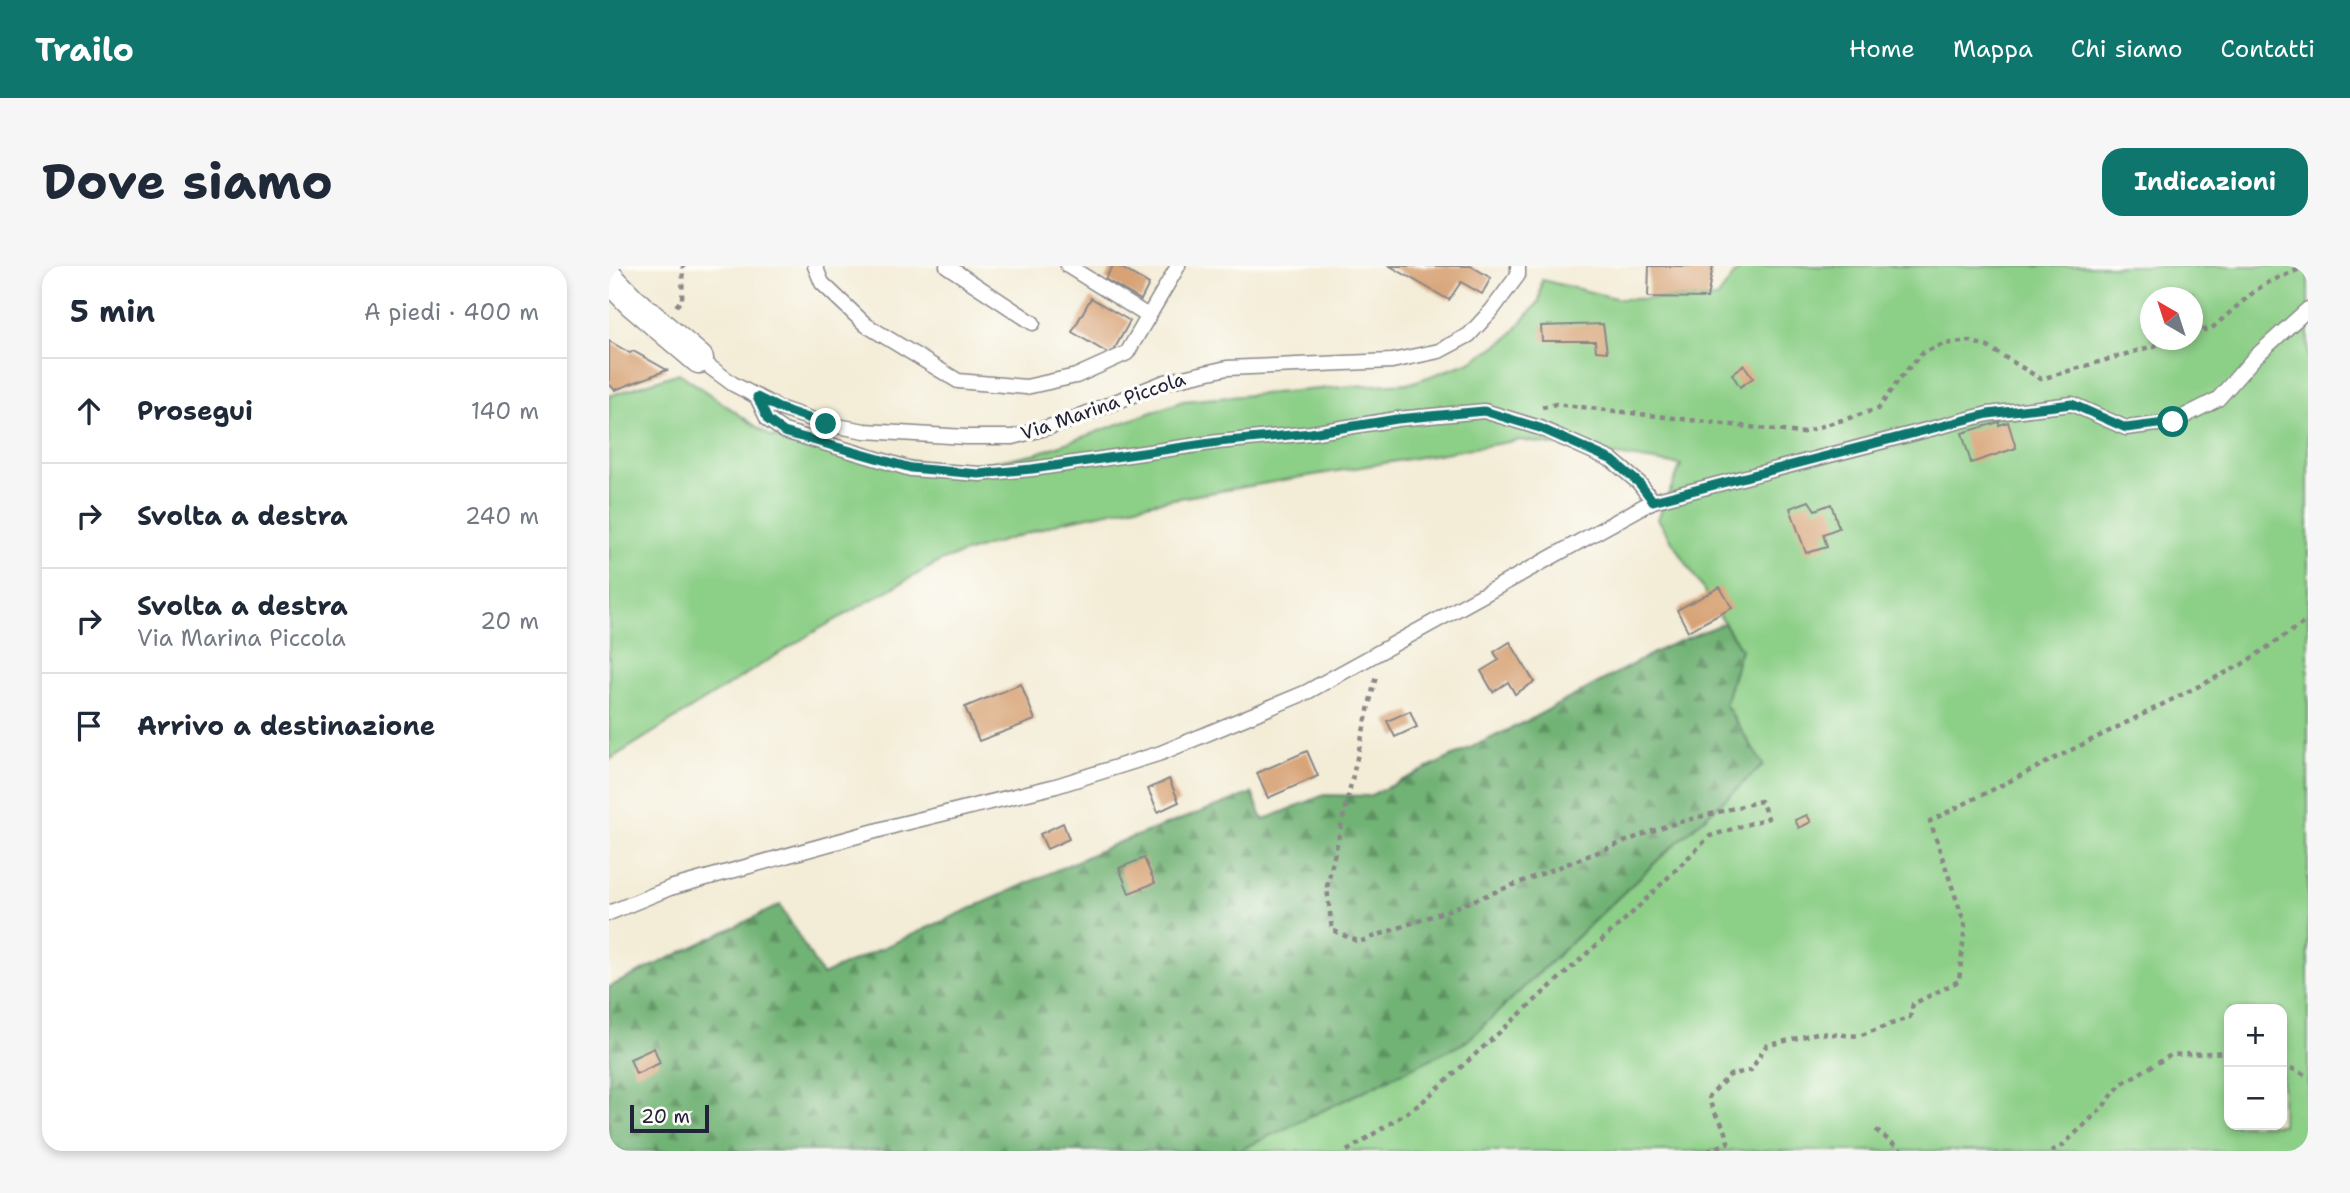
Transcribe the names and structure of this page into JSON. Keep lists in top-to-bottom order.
{
  "streets": {
    "street": ["Via Marina Piccola"]
  },
  "scale_bar": "20 m",
  "north": "top left",
  "page": {
    "header": "Trailo",
    "nav": [
      "Home",
      "Mappa",
      "Chi siamo",
      "Contatti"
    ],
    "buttons": "Indicazioni",
    "title": "Dove siamo",
    "heading": ["5 min", "A piedi · 400 m"],
    "list": [
      ["Prosegui", "140 m"],
      ["Svolta a destra", "240 m"],
      ["Svolta a destra", "Via Marina Piccola", "20 m"],
      "Arrivo a destinazione"
    ],
    "map_buttons": ["+", "−"],
    "scale": "20 m"
  }
}
